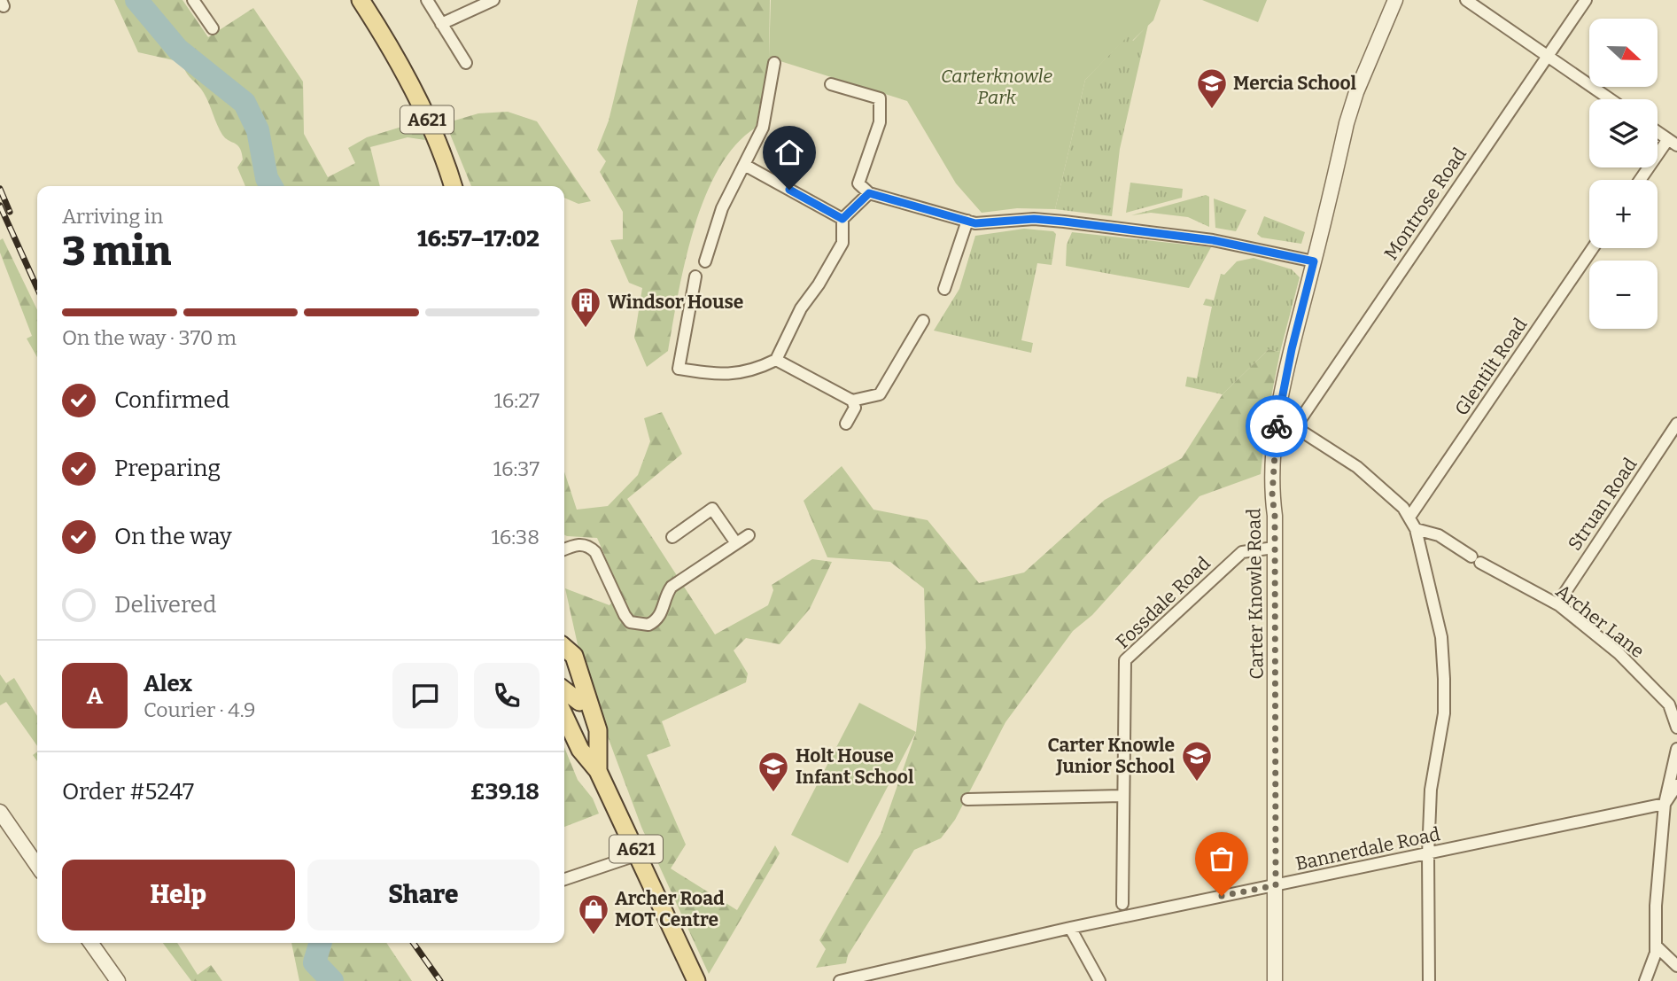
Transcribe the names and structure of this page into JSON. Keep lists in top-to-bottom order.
{
  "streets": {
    "main road": ["A621"],
    "street": [
      "Montrose Road",
      "Glentilt Road",
      "Struan Road",
      "Carter Knowle Road",
      "Fossdale Road",
      "Archer Lane",
      "Bannerdale Road"
    ]
  },
  "crossings": [
    ["Struan Road", "Archer Lane"],
    ["Carter Knowle Road", "Fossdale Road"],
    ["Carter Knowle Road", "Bannerdale Road"]
  ],
  "parks": ["Carterknowle Park"],
  "places": {
    "school or university": ["Mercia School", "Carter Knowle Junior School", "Holt House Infant School"],
    "building": ["Windsor House"],
    "shop": ["Archer Road MOT Centre"]
  },
  "north": "right",
  "page": {
    "map_buttons": ["+", "−"],
    "heading": ["3 min", "Arriving in", "16:57–17:02"],
    "panel": [
      "Alex",
      "Courier · 4.9",
      "Order #5247",
      "£39.18"
    ],
    "bar": "On the way · 370 m",
    "list": [
      ["Confirmed", "16:27"],
      ["Preparing", "16:37"],
      ["On the way", "16:38"],
      "Delivered"
    ],
    "round": "A",
    "buttons": ["Help", "Share"]
  }
}
